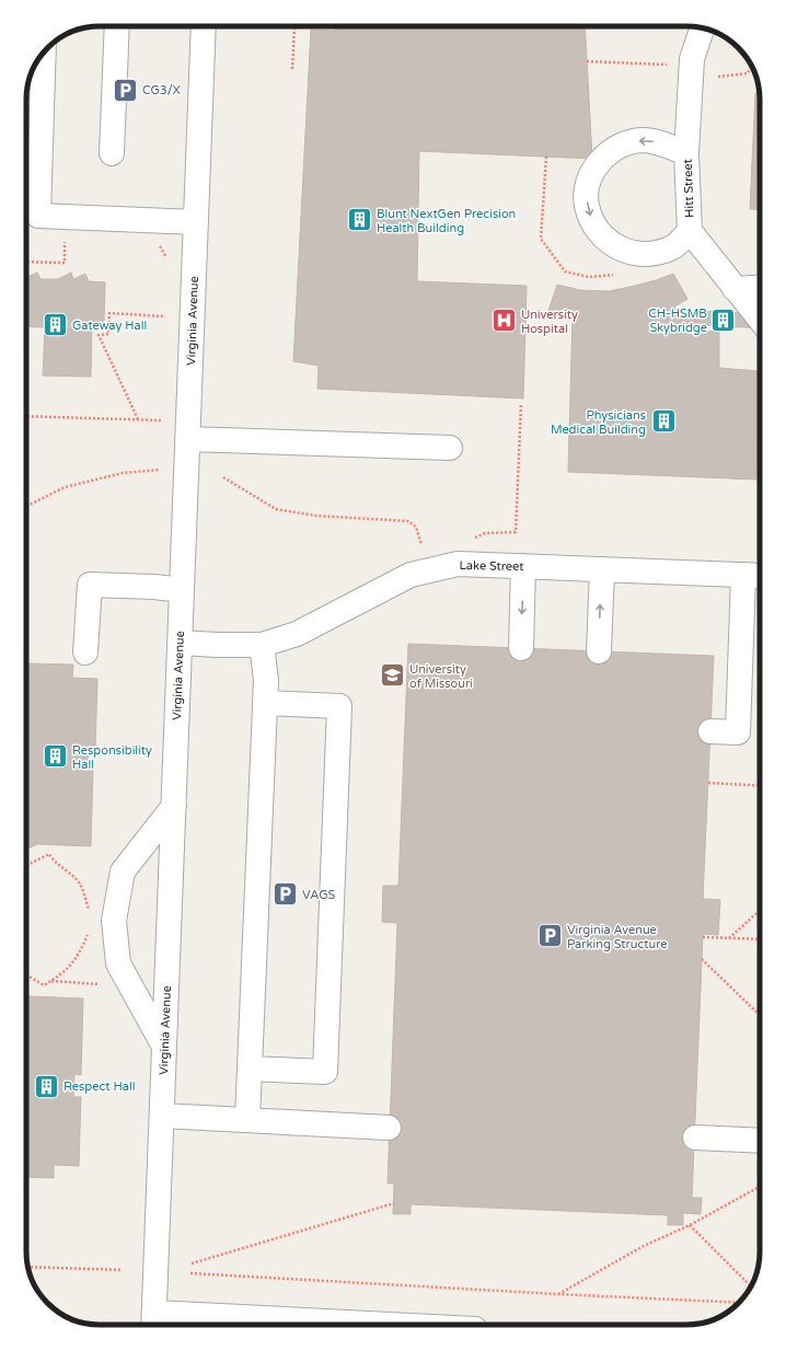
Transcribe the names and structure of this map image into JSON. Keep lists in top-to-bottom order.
{
  "streets": {
    "street": ["Hitt Street", "Virginia Avenue", "Lake Street"]
  },
  "crossings": [
    ["Virginia Avenue", "Lake Street"]
  ],
  "places": {
    "parking": ["CG3/X", "VAGS", "Virginia Avenue Parking Structure"],
    "building": [
      "Blunt NextGen Precision Health Building",
      "CH-HSMB Skybridge",
      "Gateway Hall",
      "Physicians Medical Building",
      "Responsibility Hall",
      "Respect Hall"
    ],
    "hospital": ["University Hospital"],
    "school or university": ["University of Missouri"]
  }
}
